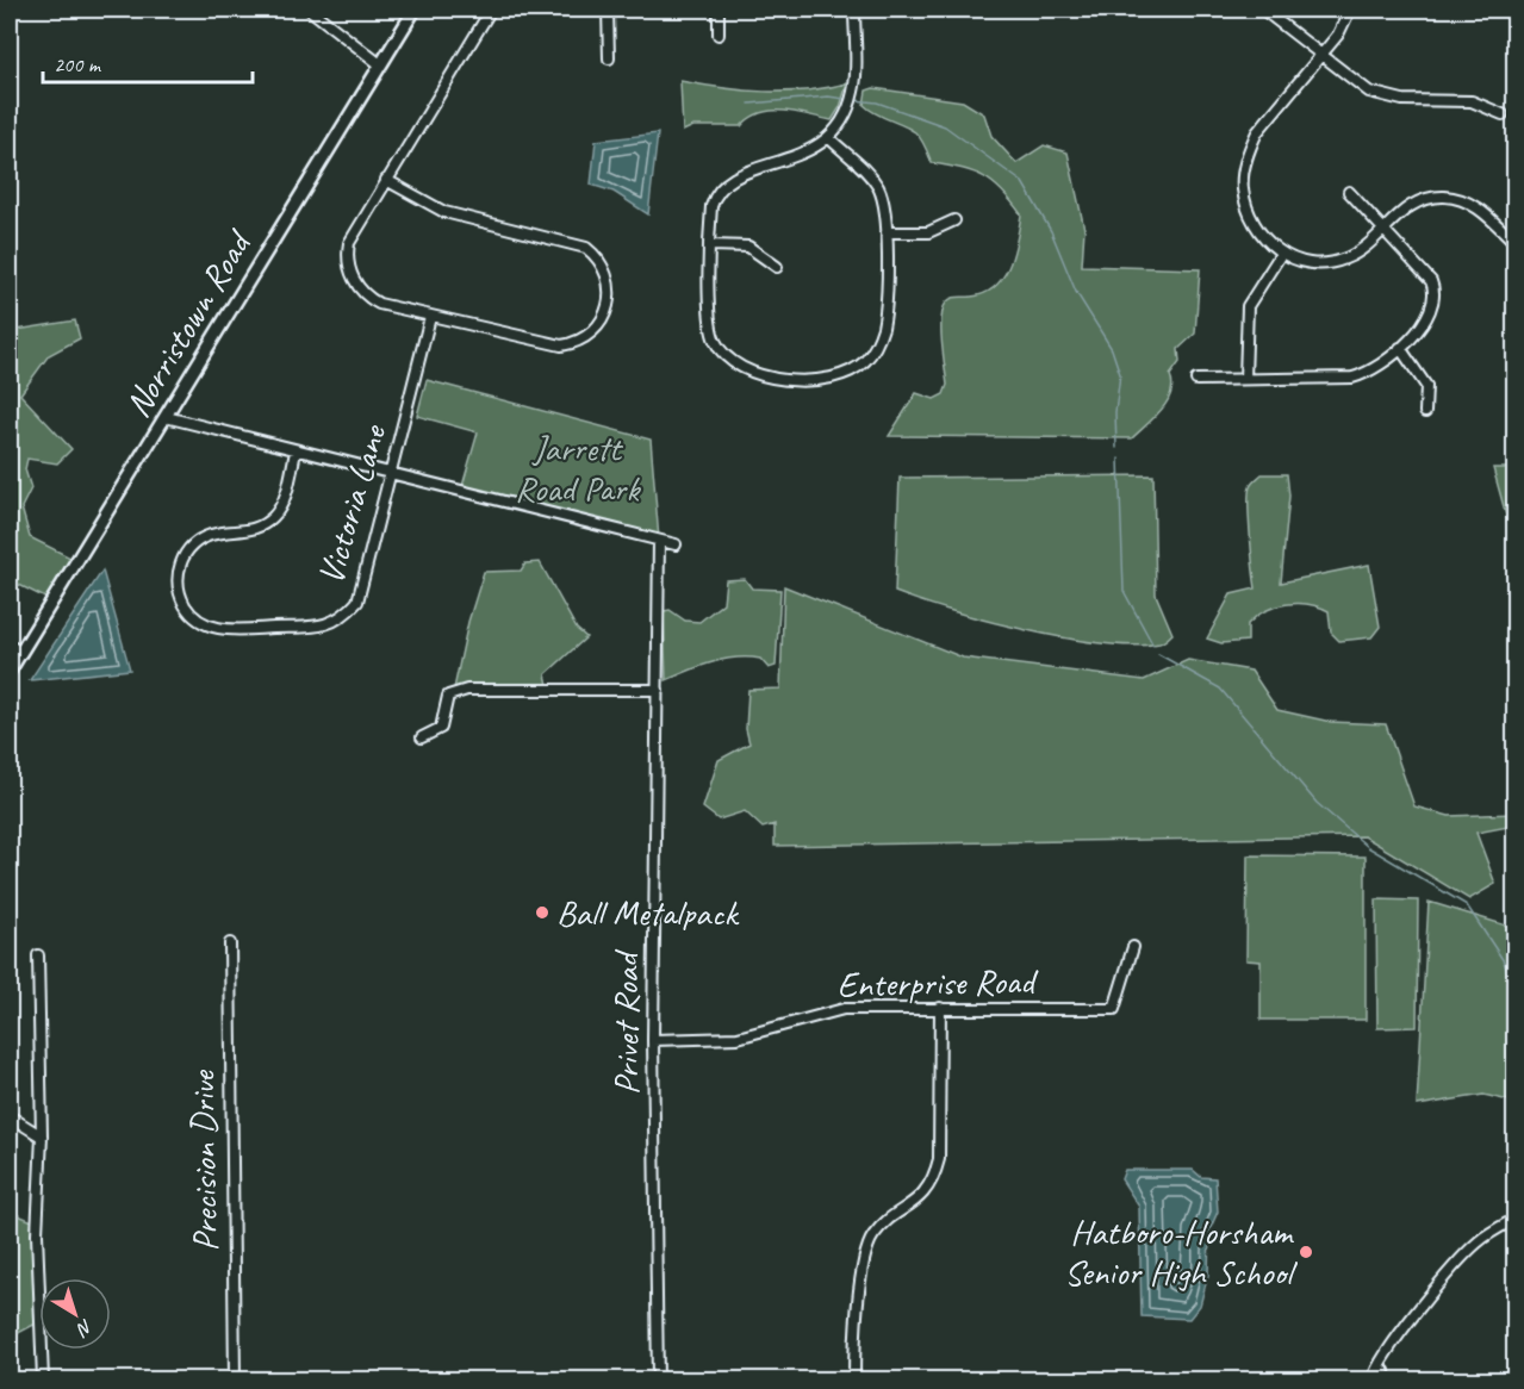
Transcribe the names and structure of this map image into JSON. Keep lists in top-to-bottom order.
{
  "streets": {
    "main road": ["Norristown Road"],
    "street": [
      "Victoria Lane",
      "Enterprise Road",
      "Privet Road",
      "Precision Drive"
    ]
  },
  "crossings": [
    ["Enterprise Road", "Privet Road"]
  ],
  "parks": ["Jarrett Road Park"],
  "places": ["Ball Metalpack", "Hatboro-Horsham Senior High School"],
  "scale_bar": "200 m",
  "north": "bottom right"
}
